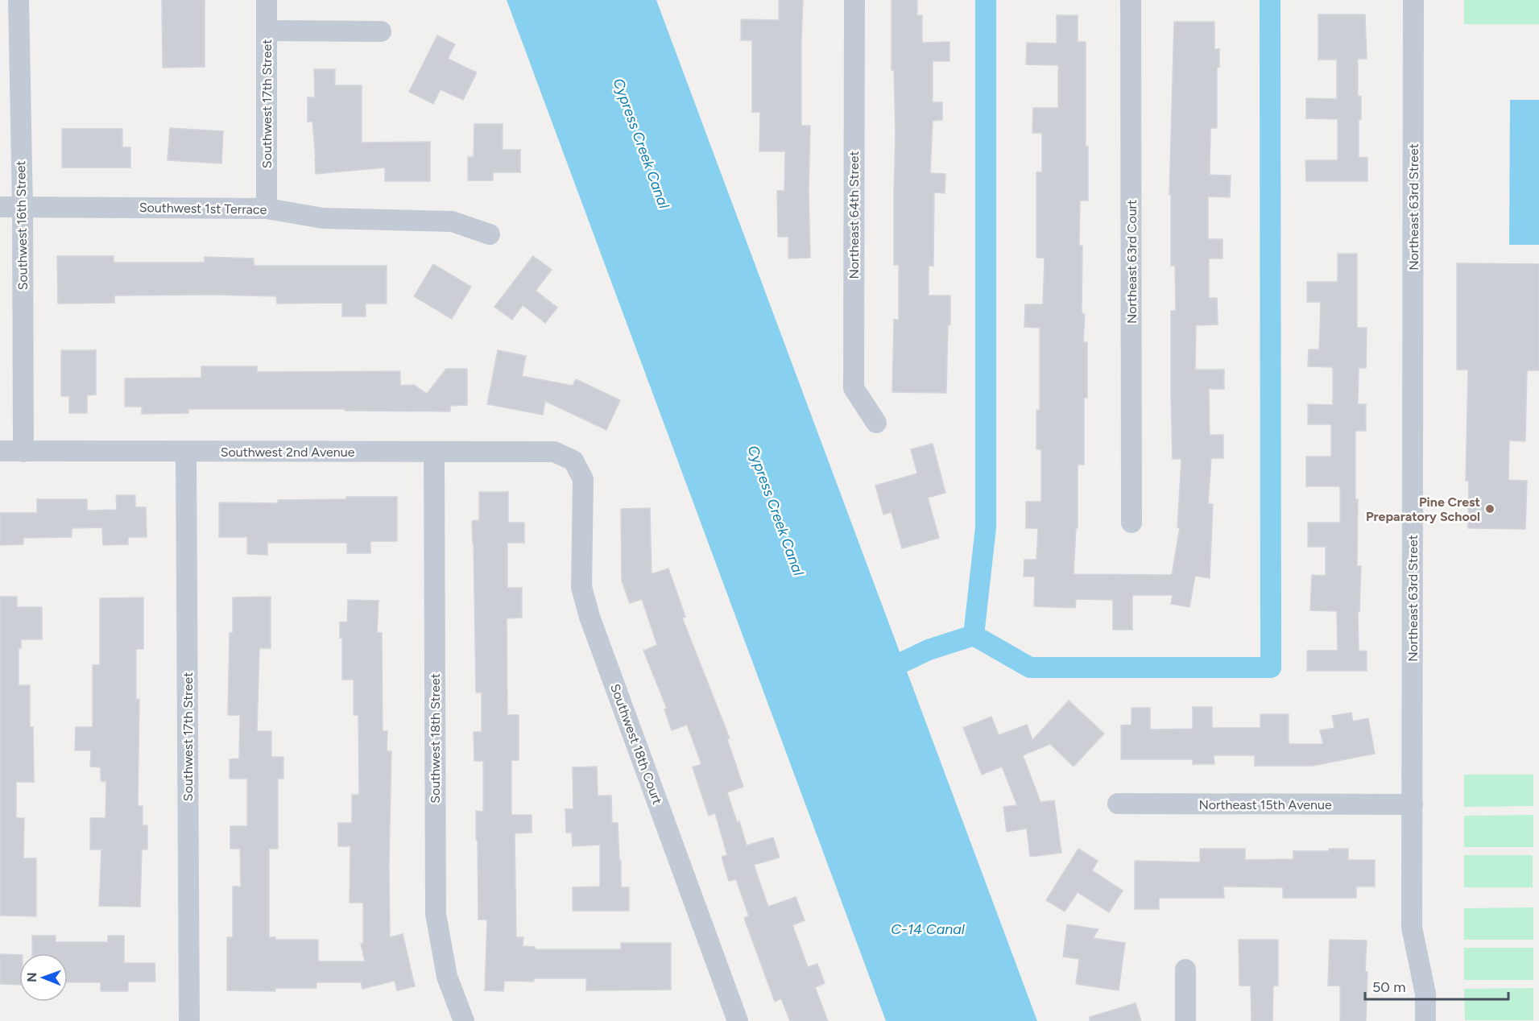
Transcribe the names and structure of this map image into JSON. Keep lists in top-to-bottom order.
{
  "streets": {
    "street": [
      "Southwest 17th Street",
      "Northeast 63rd Street",
      "Southwest 1st Terrace",
      "Northeast 64th Street",
      "Southwest 16th Street",
      "Northeast 63rd Court",
      "Southwest 2nd Avenue",
      "Southwest 18th Street",
      "Southwest 18th Court",
      "Northeast 15th Avenue"
    ]
  },
  "crossings": [
    ["Southwest 17th Street", "Southwest 1st Terrace"],
    ["Southwest 17th Street", "Southwest 2nd Avenue"],
    ["Northeast 63rd Street", "Northeast 15th Avenue"],
    ["Southwest 1st Terrace", "Southwest 16th Street"],
    ["Southwest 16th Street", "Southwest 2nd Avenue"],
    ["Southwest 2nd Avenue", "Southwest 18th Street"],
    ["Southwest 2nd Avenue", "Southwest 18th Court"]
  ],
  "water": ["Cypress Creek Canal", "C-14 Canal"],
  "places": ["Pine Crest Preparatory School"],
  "scale_bar": "50 m",
  "north": "left"
}
